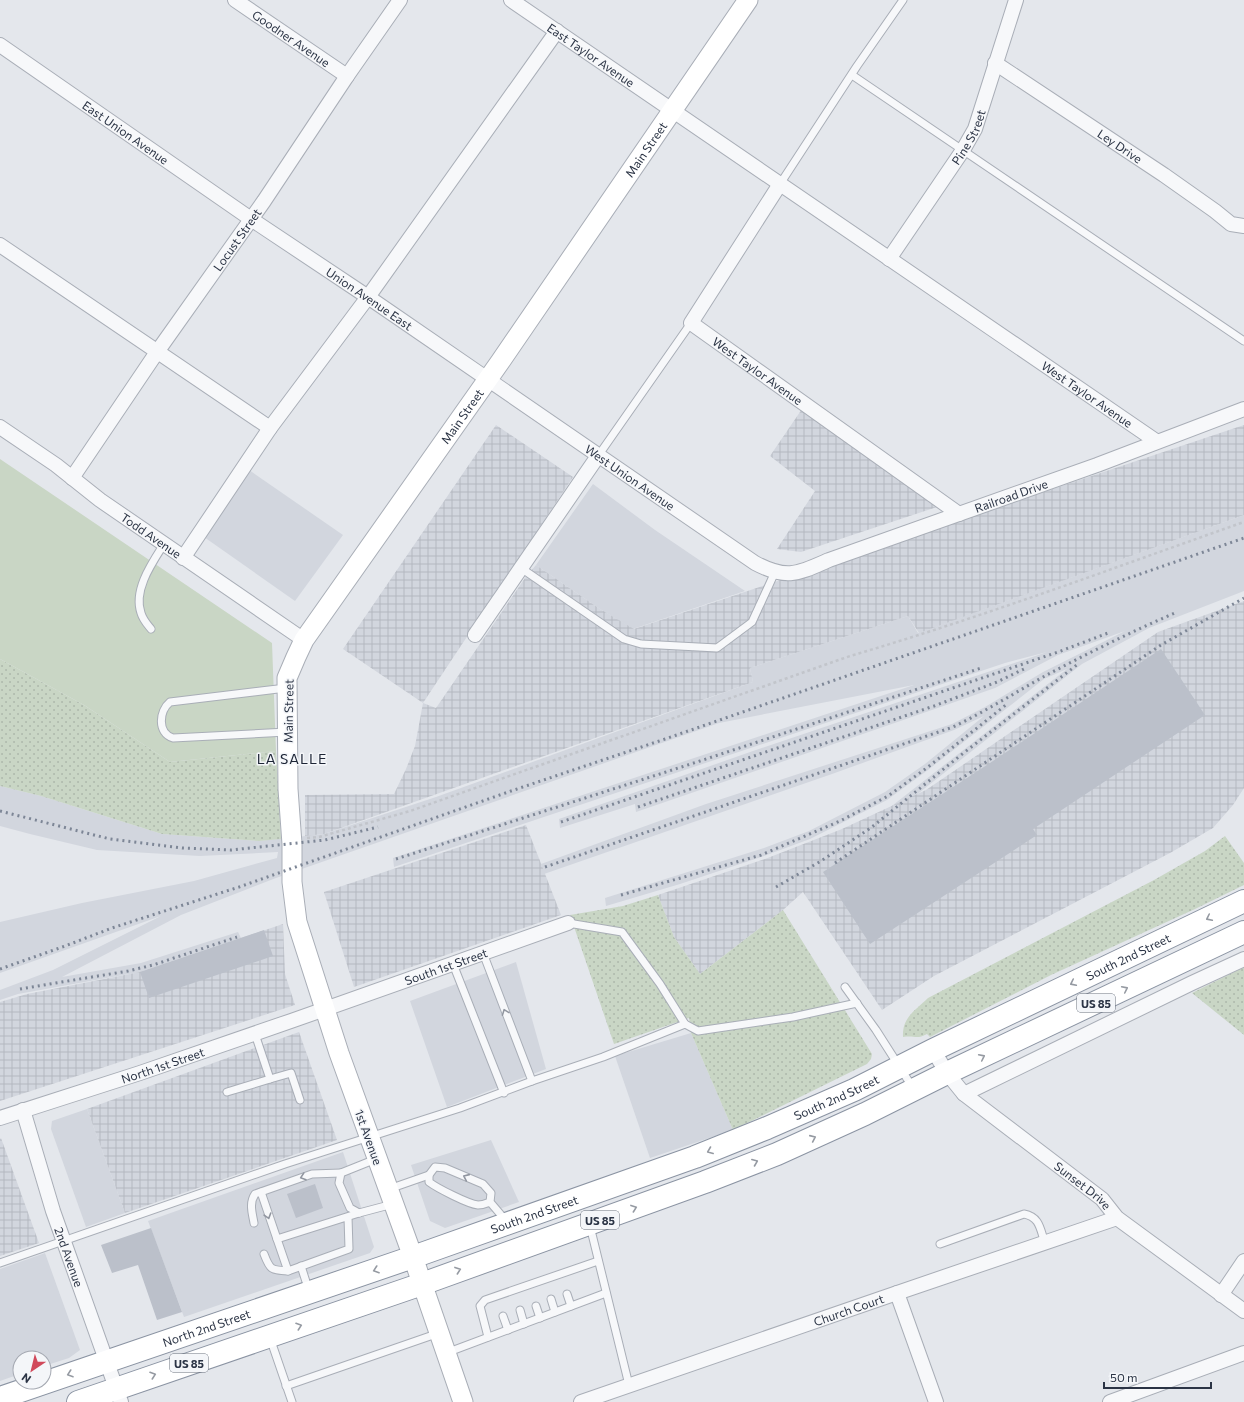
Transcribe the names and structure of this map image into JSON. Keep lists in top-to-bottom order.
{
  "streets": {
    "highway": ["South 2nd Street", "US 85", "North 2nd Street"],
    "street": [
      "Goodner Avenue",
      "East Taylor Avenue",
      "East Union Avenue",
      "Pine Street",
      "Ley Drive",
      "Main Street",
      "Locust Street",
      "Union Avenue East",
      "West Taylor Avenue",
      "West Union Avenue",
      "Railroad Drive",
      "Todd Avenue",
      "South 1st Street",
      "North 1st Street",
      "1st Avenue",
      "Sunset Drive",
      "2nd Avenue",
      "Church Court"
    ]
  },
  "crossings": [
    ["Goodner Avenue", "Locust Street"],
    ["East Taylor Avenue", "Main Street"],
    ["East Taylor Avenue", "West Taylor Avenue"],
    ["East Union Avenue", "Locust Street"],
    ["East Union Avenue", "Union Avenue East"],
    ["Pine Street", "Ley Drive"],
    ["Pine Street", "West Taylor Avenue"],
    ["Main Street", "Union Avenue East"],
    ["Main Street", "West Taylor Avenue"],
    ["Main Street", "West Union Avenue"],
    ["Main Street", "Todd Avenue"],
    ["Main Street", "1st Avenue"],
    ["Locust Street", "Union Avenue East"],
    ["Locust Street", "Todd Avenue"],
    ["Union Avenue East", "West Union Avenue"],
    ["West Taylor Avenue", "Railroad Drive"],
    ["West Union Avenue", "Railroad Drive"],
    ["South 2nd Street", "1st Avenue"],
    ["South 2nd Street", "Sunset Drive"],
    ["South 2nd Street", "North 2nd Street"],
    ["South 1st Street", "North 1st Street"],
    ["South 1st Street", "1st Avenue"],
    ["US 85", "1st Avenue"],
    ["US 85", "Sunset Drive"],
    ["US 85", "2nd Avenue"],
    ["North 1st Street", "1st Avenue"],
    ["North 1st Street", "2nd Avenue"],
    ["1st Avenue", "North 2nd Street"],
    ["Sunset Drive", "Church Court"],
    ["2nd Avenue", "North 2nd Street"]
  ],
  "districts": ["LA SALLE"],
  "scale_bar": "50 m",
  "north": "bottom left"
}
